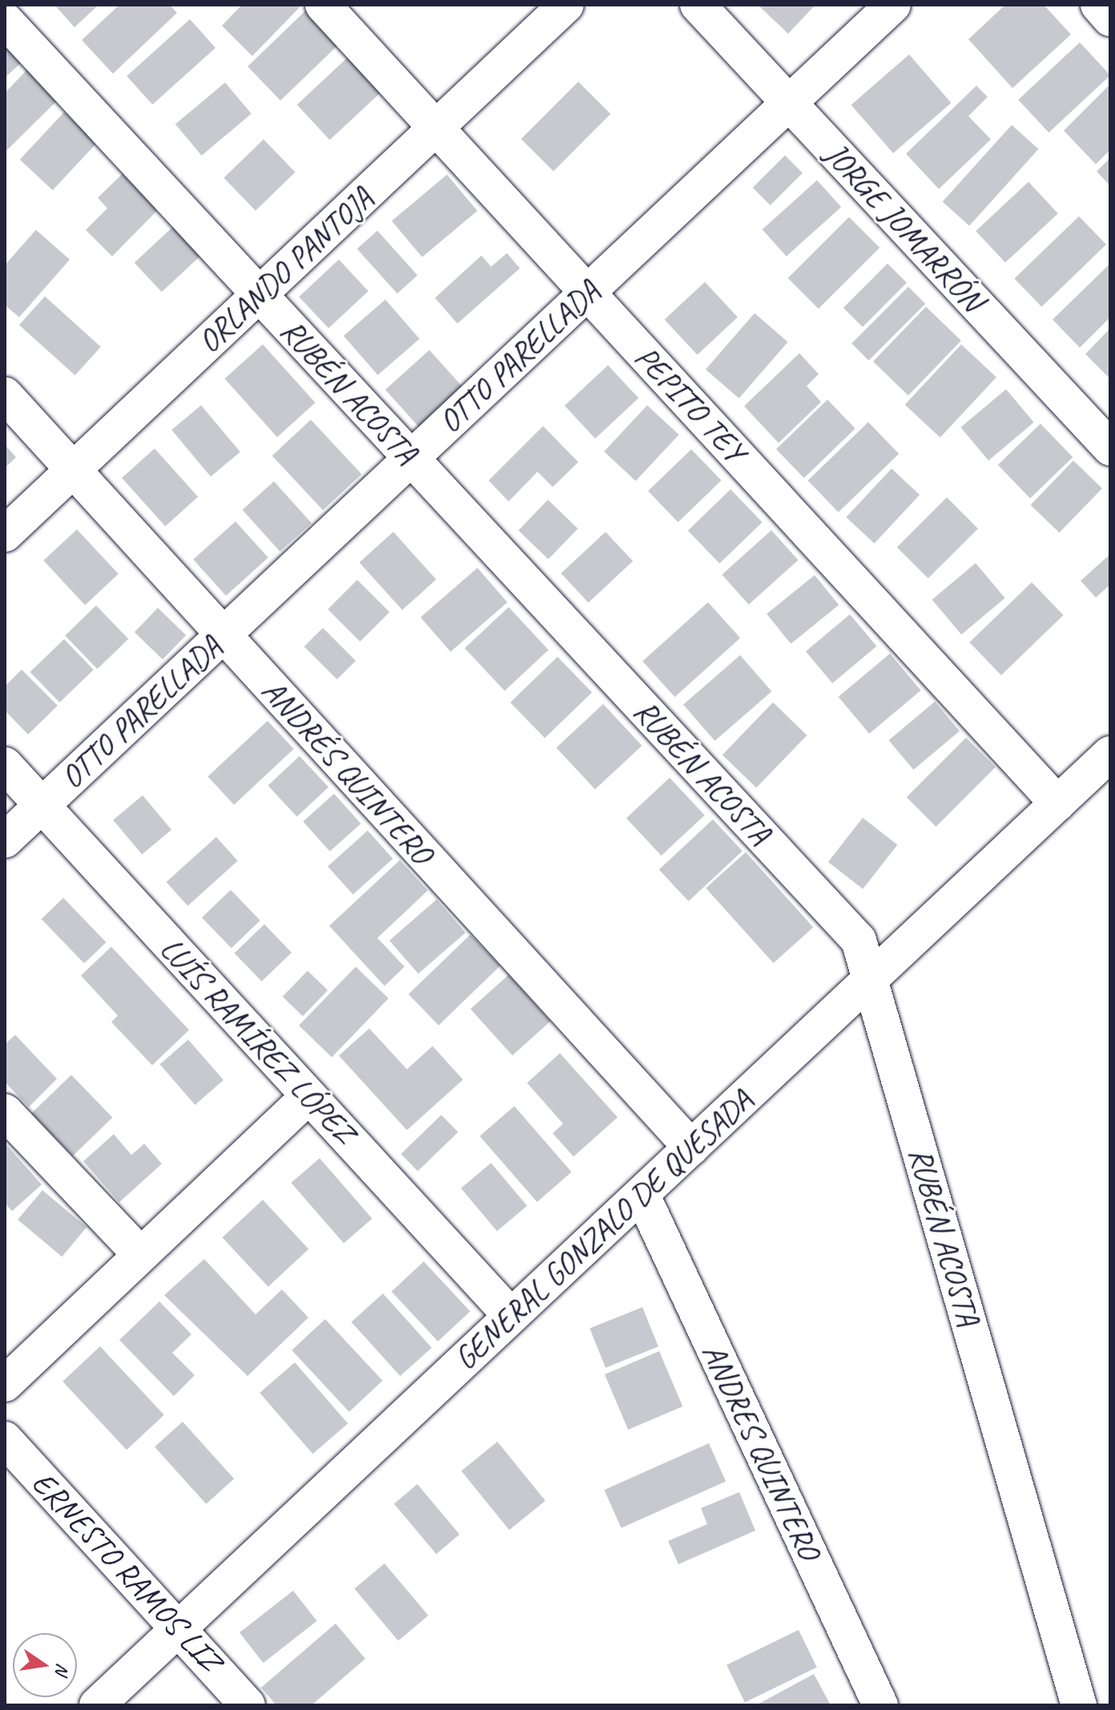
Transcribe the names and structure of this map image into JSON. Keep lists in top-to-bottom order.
{
  "streets": {
    "street": [
      "JORGE JOMARRÓN",
      "ORLANDO PANTOJA",
      "OTTO PARELLADA",
      "RUBÉN ACOSTA",
      "PEPITO TEY",
      "ANDRÉS QUINTERO",
      "LUÍS RAMÍREZ LÓPEZ",
      "GENERAL GONZALO DE QUESADA",
      "ANDRES QUINTERO",
      "ERNESTO RAMOS LIZ"
    ]
  },
  "crossings": [
    ["JORGE JOMARRÓN", "OTTO PARELLADA"],
    ["ORLANDO PANTOJA", "RUBÉN ACOSTA"],
    ["ORLANDO PANTOJA", "PEPITO TEY"],
    ["ORLANDO PANTOJA", "ANDRÉS QUINTERO"],
    ["OTTO PARELLADA", "RUBÉN ACOSTA"],
    ["OTTO PARELLADA", "PEPITO TEY"],
    ["OTTO PARELLADA", "ANDRÉS QUINTERO"],
    ["OTTO PARELLADA", "LUÍS RAMÍREZ LÓPEZ"],
    ["RUBÉN ACOSTA", "GENERAL GONZALO DE QUESADA"],
    ["PEPITO TEY", "GENERAL GONZALO DE QUESADA"],
    ["ANDRÉS QUINTERO", "GENERAL GONZALO DE QUESADA"],
    ["LUÍS RAMÍREZ LÓPEZ", "GENERAL GONZALO DE QUESADA"],
    ["GENERAL GONZALO DE QUESADA", "ANDRES QUINTERO"],
    ["GENERAL GONZALO DE QUESADA", "ERNESTO RAMOS LIZ"]
  ],
  "north": "right"
}
